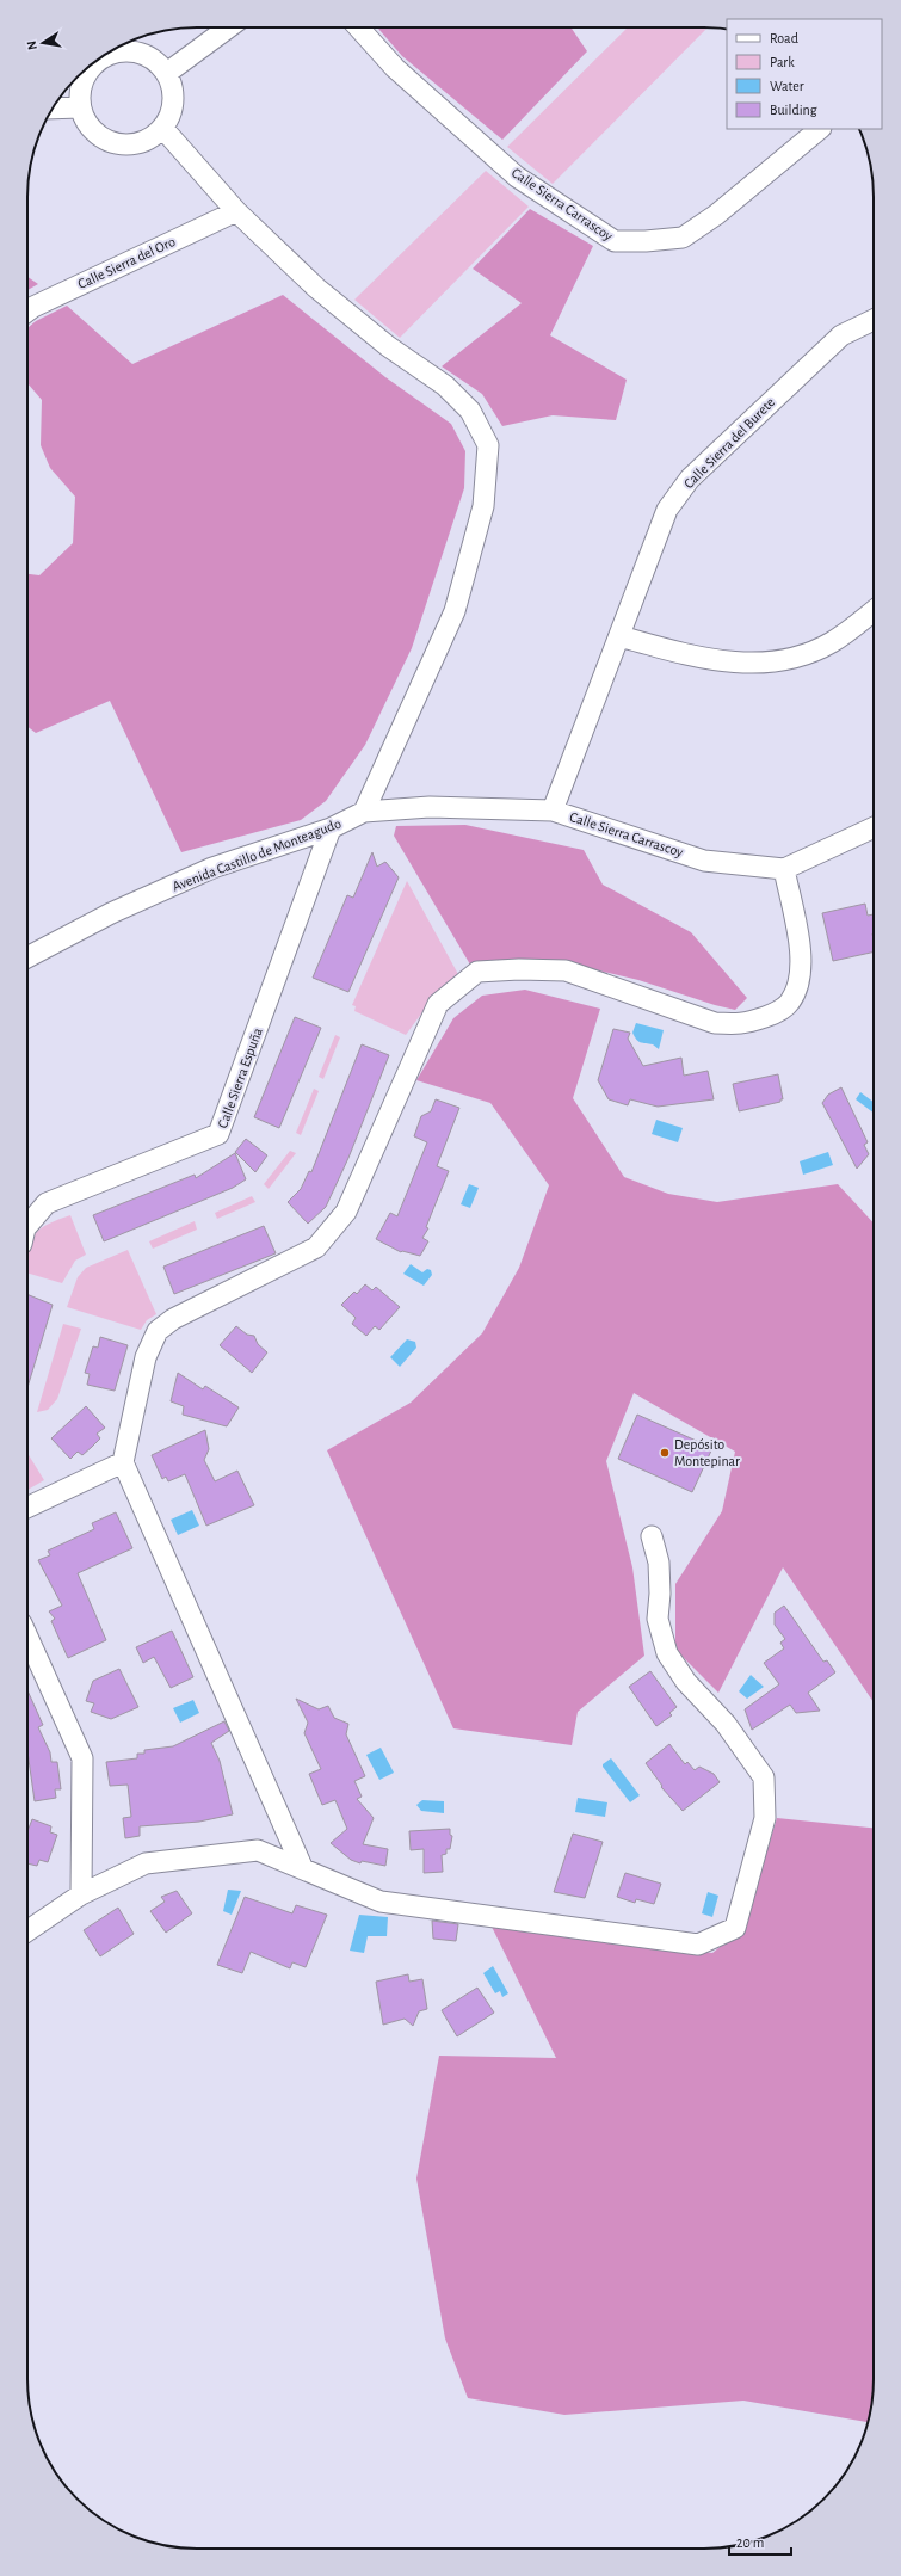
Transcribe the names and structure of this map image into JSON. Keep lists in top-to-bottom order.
{
  "streets": {
    "street": [
      "Calle Sierra Carrascoy",
      "Calle Sierra del Oro",
      "Calle Sierra del Burete",
      "Avenida Castillo de Monteagudo",
      "Calle Sierra Espuña"
    ]
  },
  "crossings": [
    ["Calle Sierra Carrascoy", "Calle Sierra del Burete"],
    ["Calle Sierra Carrascoy", "Avenida Castillo de Monteagudo"],
    ["Avenida Castillo de Monteagudo", "Calle Sierra Espuña"]
  ],
  "places": ["Depósito Montepinar"],
  "legend": [
    "Road",
    "Park",
    "Water",
    "Building"
  ],
  "scale_bar": "20 m",
  "north": "left"
}
